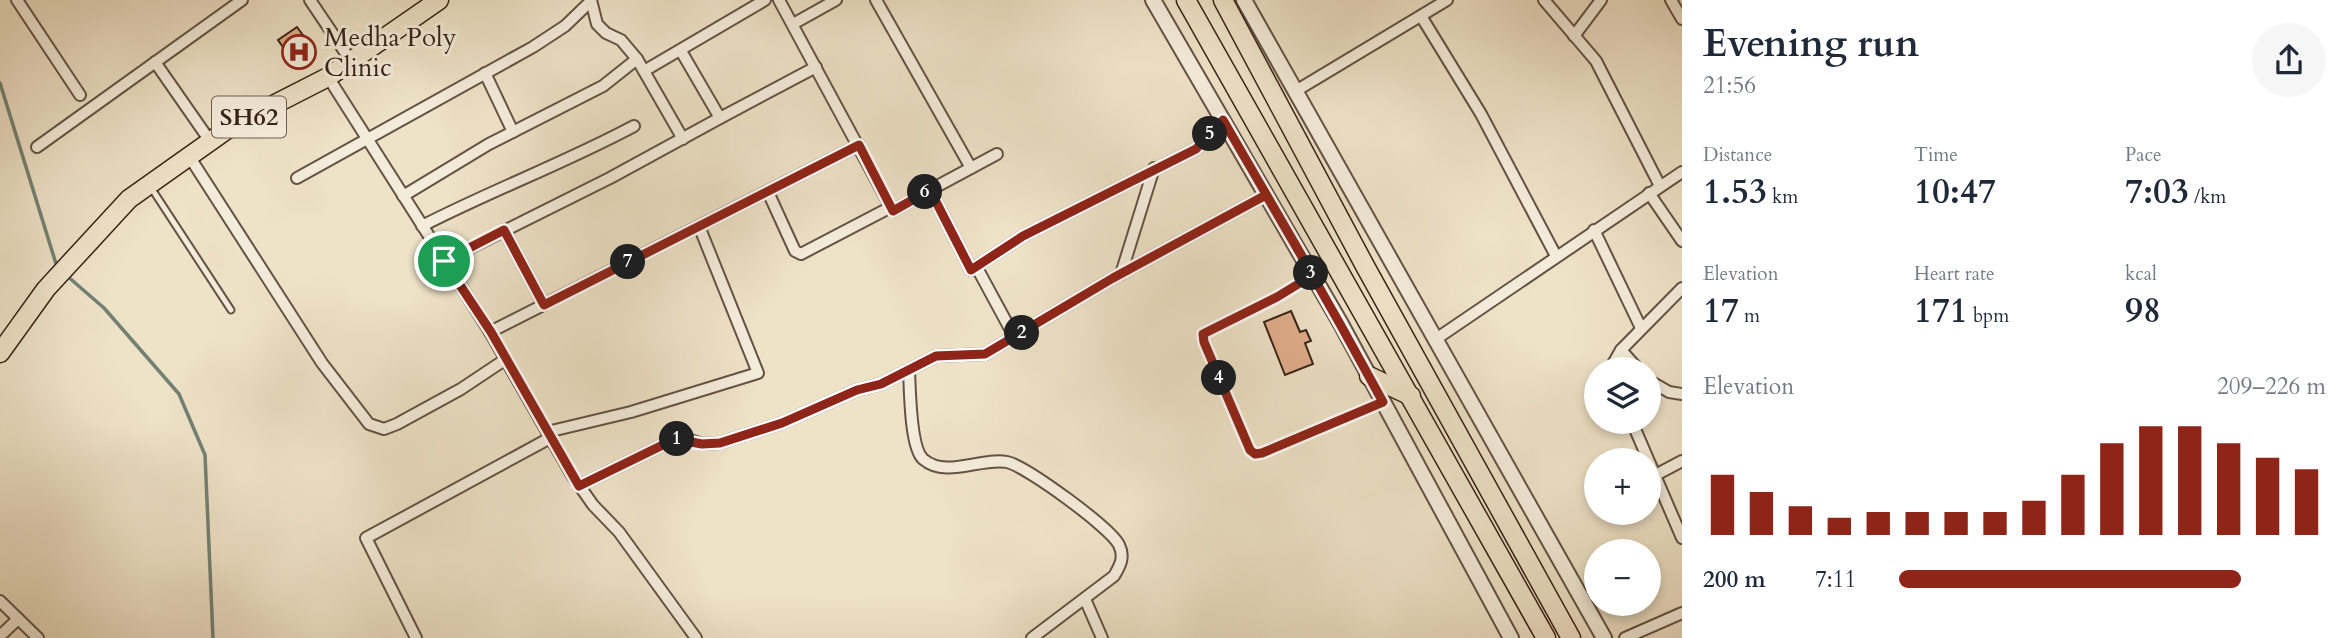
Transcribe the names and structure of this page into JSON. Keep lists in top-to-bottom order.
{
  "streets": {
    "main road": ["SH62"]
  },
  "places": {
    "hospital": ["Medha Poly Clinic"]
  },
  "page": {
    "heading": ["Evening run", "21:56"],
    "pins": [
      "5",
      "6",
      "7",
      "3",
      "2",
      "4",
      "1"
    ],
    "stats": [
      ["Distance", "1.53 km"],
      ["Time", "10:47"],
      ["Pace", "7:03 /km"],
      ["Elevation", "17 m"],
      ["Heart rate", "171 bpm"],
      ["kcal", "98"]
    ],
    "map_buttons": ["+", "−"],
    "chart": ["Elevation", "209–226 m"],
    "list": [
      {
        "name": "200 m",
        "note": "7:11"
      }
    ]
  }
}
